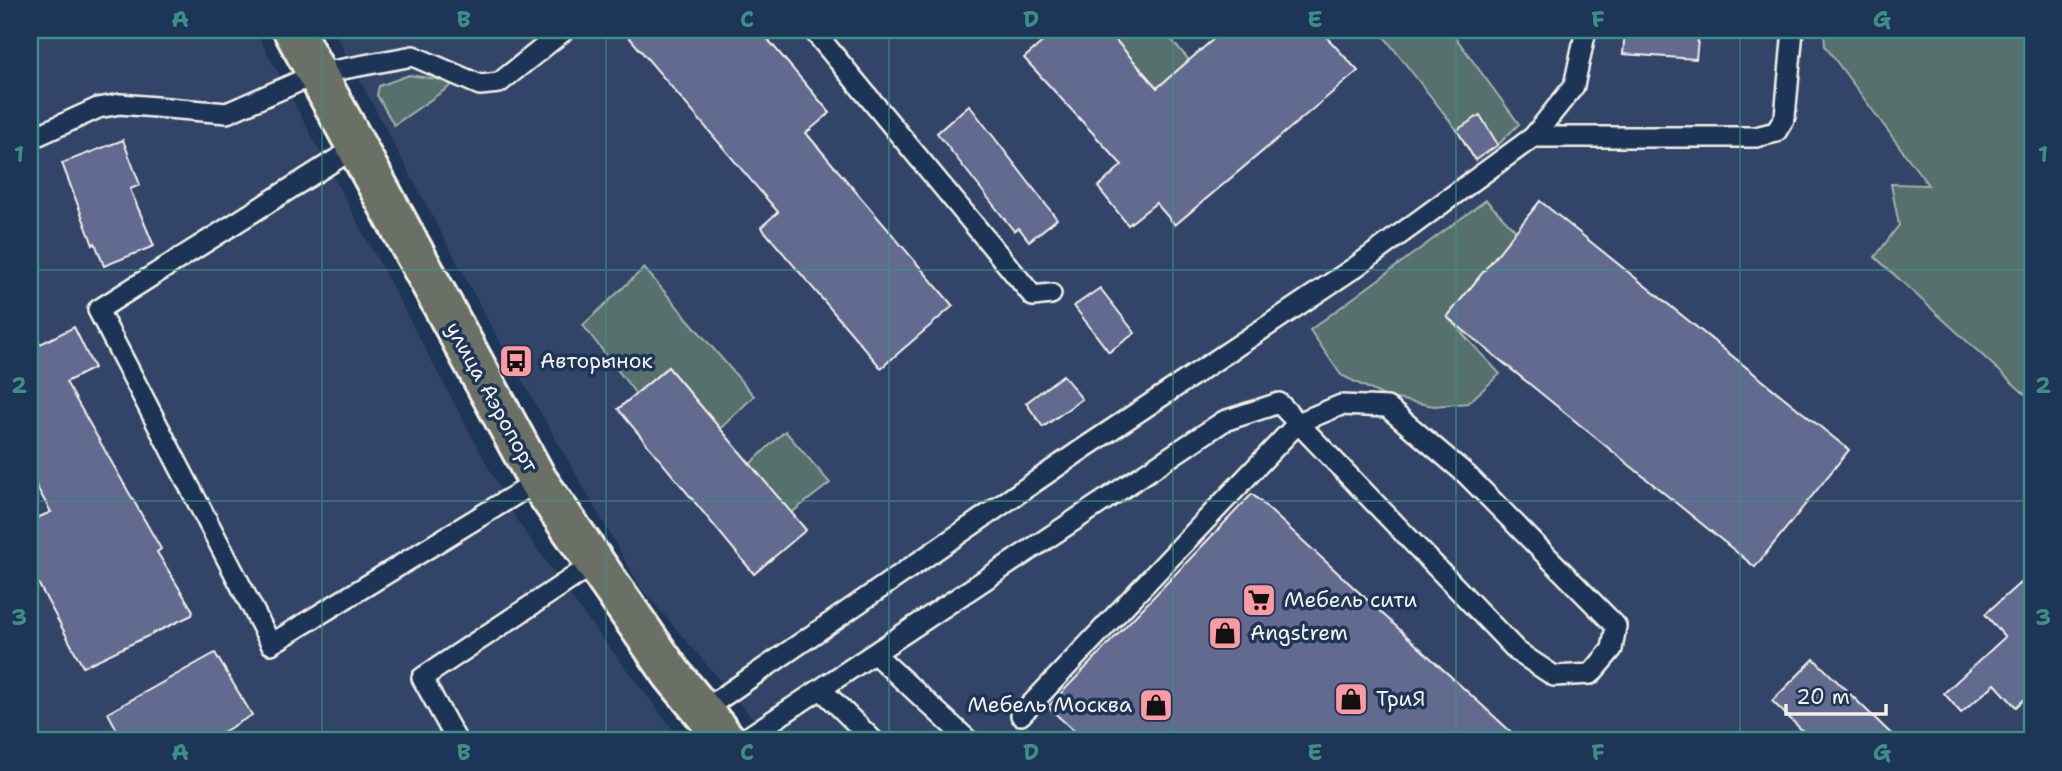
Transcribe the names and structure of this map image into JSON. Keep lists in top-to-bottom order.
{
  "streets": {
    "main road": ["улица Аэропорт"]
  },
  "places": {
    "bus stop": ["Авторынок"],
    "supermarket": ["Мебель сити"],
    "shop": ["Angstrem", "ТриЯ", "Мебель Москва"]
  },
  "scale_bar": "20 m",
  "grid": {
    "columns": [
      "A",
      "B",
      "C",
      "D",
      "E",
      "F",
      "G"
    ],
    "rows": ["1", "2", "3"]
  }
}
